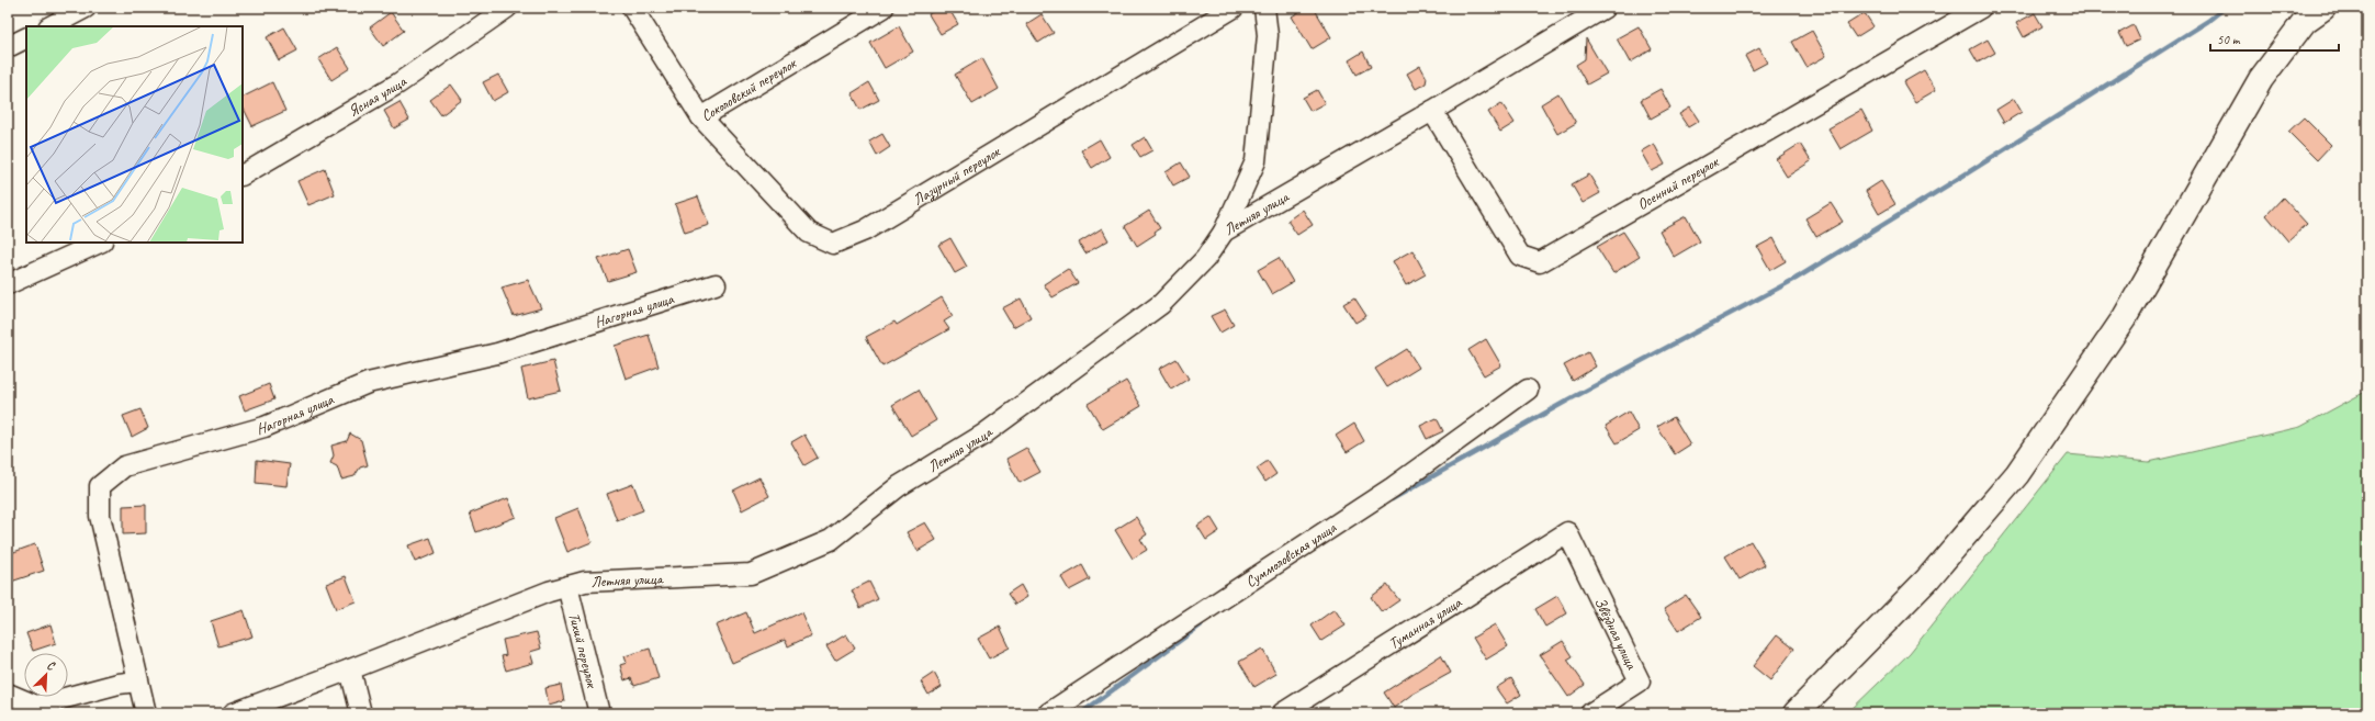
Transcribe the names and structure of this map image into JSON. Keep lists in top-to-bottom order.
{
  "streets": {
    "street": [
      "Соколовский переулок",
      "Ясная улица",
      "Лазурный переулок",
      "Осенний переулок",
      "Летняя улица",
      "Нагорная улица",
      "Суммоловская улица",
      "Туманная улица",
      "Звёздная улица",
      "Тихий переулок"
    ]
  },
  "crossings": [
    ["Соколовский переулок", "Лазурный переулок"],
    ["Осенний переулок", "Летняя улица"],
    ["Летняя улица", "Тихий переулок"],
    ["Туманная улица", "Звёздная улица"]
  ],
  "scale_bar": "50 m",
  "north": "top right"
}
